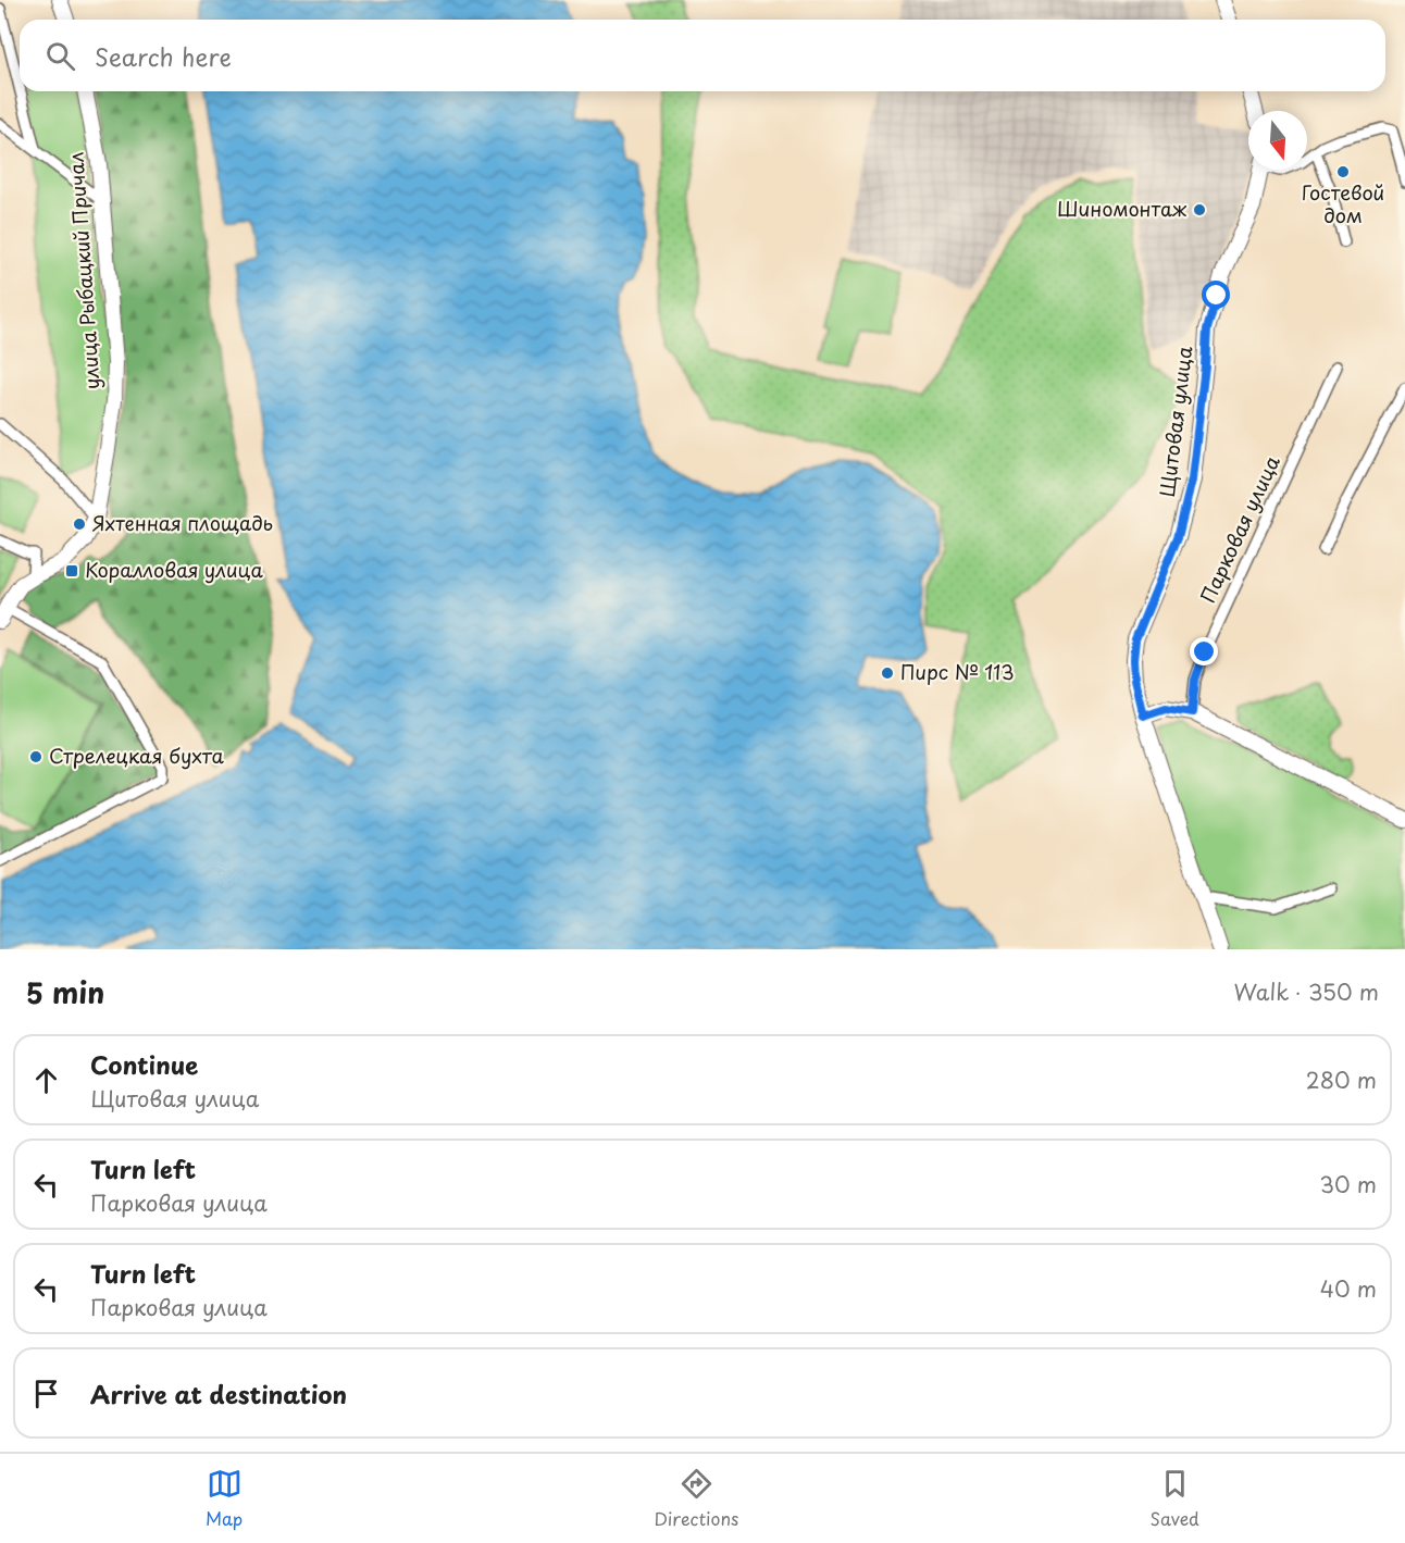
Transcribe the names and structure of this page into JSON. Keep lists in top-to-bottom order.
{
  "streets": {
    "street": ["улица Рыбацкий Причал", "Щитовая улица", "Парковая улица"]
  },
  "places": {
    "other": [
      "Гостевой дом",
      "Шиномонтаж",
      "Яхтенная площадь",
      "Пирс № 113",
      "Стрелецкая бухта"
    ],
    "transit": ["Коралловая улица"]
  },
  "north": "bottom",
  "page": {
    "search": "Search here",
    "heading": ["5 min", "Walk · 350 m"],
    "list": [
      ["Continue", "Щитовая улица", "280 m"],
      ["Turn left", "Парковая улица", "30 m"],
      ["Turn left", "Парковая улица", "40 m"],
      "Arrive at destination"
    ],
    "nav": ["Map", "Directions", "Saved"]
  }
}
